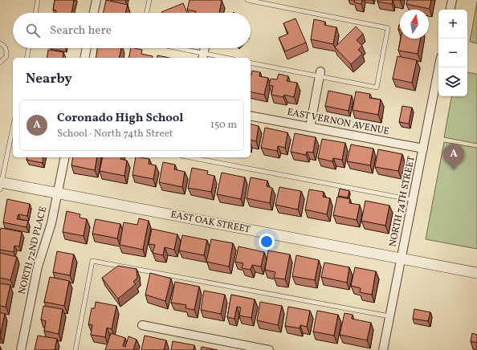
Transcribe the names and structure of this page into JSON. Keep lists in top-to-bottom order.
{
  "streets": {
    "street": [
      "EAST VERNON AVENUE",
      "NORTH 74TH STREET",
      "EAST OAK STREET",
      "NORTH 72ND PLACE"
    ]
  },
  "crossings": [
    ["EAST VERNON AVENUE", "NORTH 74TH STREET"],
    ["NORTH 74TH STREET", "EAST OAK STREET"],
    ["EAST OAK STREET", "NORTH 72ND PLACE"]
  ],
  "north": "top",
  "page": {
    "map_buttons": ["+", "−"],
    "search": "Search here",
    "heading": "Nearby",
    "list": [
      {
        "mark": "A",
        "name": "Coronado High School",
        "note": "School · North 74th Street",
        "value": "150 m"
      }
    ],
    "pins": "A"
  }
}
